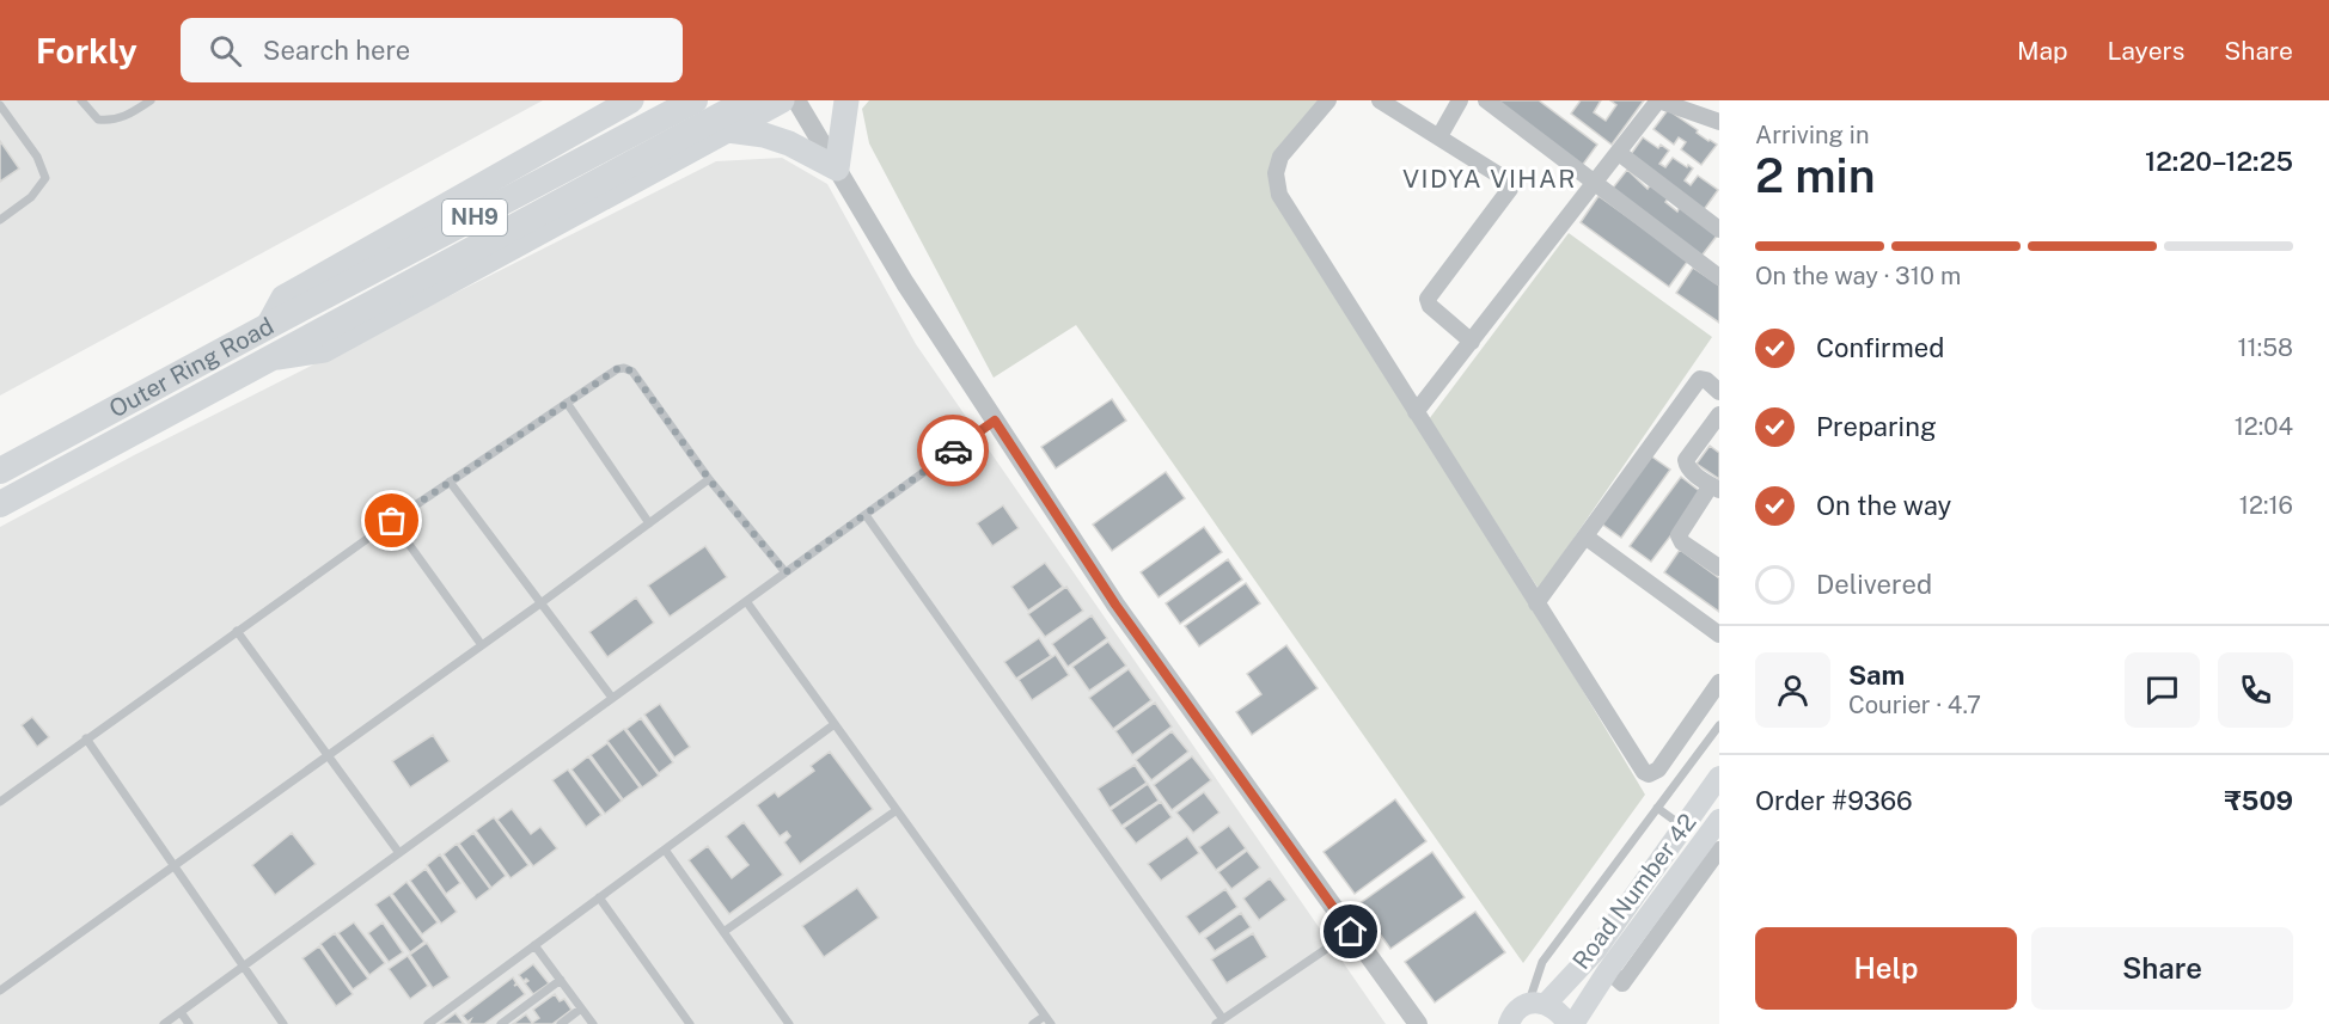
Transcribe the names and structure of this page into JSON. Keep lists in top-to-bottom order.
{
  "streets": {
    "highway": ["NH9", "Outer Ring Road"],
    "main road": ["Road Number 42"]
  },
  "crossings": [
    ["NH9", "Outer Ring Road"]
  ],
  "districts": ["VIDYA VIHAR"],
  "page": {
    "header": "Forkly",
    "search": "Search here",
    "nav": ["Map", "Layers", "Share"],
    "heading": ["2 min", "Arriving in", "12:20–12:25"],
    "panel": [
      "Sam",
      "Courier · 4.7",
      "Order #9366",
      "₹509"
    ],
    "bar": "On the way · 310 m",
    "list": [
      ["Confirmed", "11:58"],
      ["Preparing", "12:04"],
      ["On the way", "12:16"],
      "Delivered"
    ],
    "buttons": ["Help", "Share"]
  }
}
